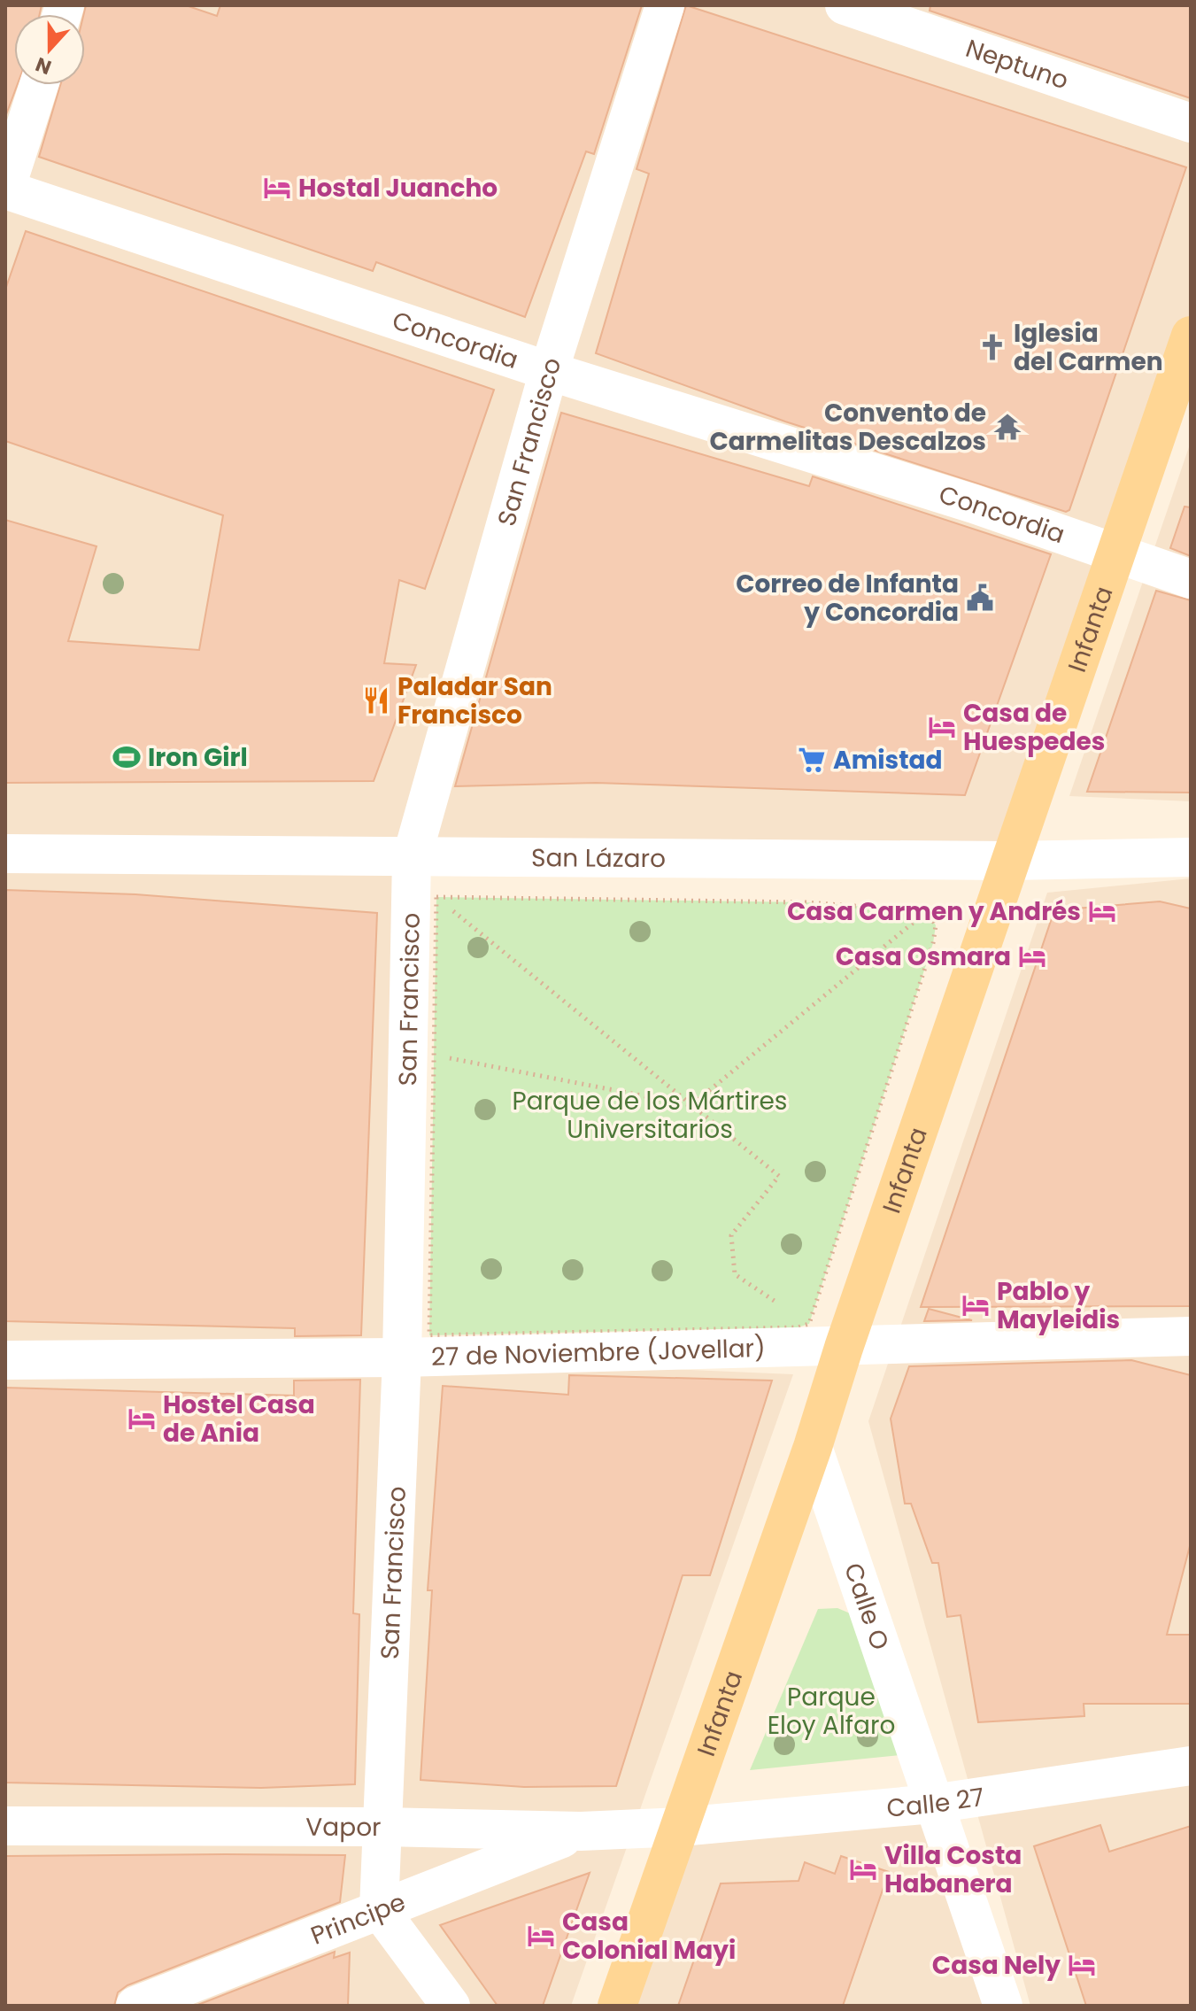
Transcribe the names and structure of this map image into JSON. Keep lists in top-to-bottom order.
{
  "streets": {
    "main road": ["Infanta"],
    "street": [
      "Neptuno",
      "Concordia",
      "San Francisco",
      "San Lázaro",
      "27 de Noviembre (Jovellar)",
      "Calle O",
      "Calle 27",
      "Vapor",
      "Principe"
    ]
  },
  "crossings": [
    ["Concordia", "San Francisco"],
    ["Concordia", "Infanta"],
    ["San Francisco", "San Lázaro"],
    ["San Francisco", "27 de Noviembre (Jovellar)"],
    ["San Francisco", "Vapor"],
    ["San Francisco", "Principe"],
    ["Infanta", "San Lázaro"],
    ["Infanta", "27 de Noviembre (Jovellar)"],
    ["Infanta", "Calle O"],
    ["Infanta", "Calle 27"],
    ["Infanta", "Vapor"],
    ["Calle O", "Calle 27"],
    ["Calle 27", "Vapor"],
    ["Vapor", "Principe"]
  ],
  "parks": ["Parque de los Mártires Universitarios", "Parque Eloy Alfaro"],
  "places": {
    "hotel": [
      "Hostal Juancho",
      "Casa de Huespedes",
      "Casa Carmen y Andrés",
      "Casa Osmara",
      "Pablo y Mayleidis",
      "Hostel Casa de Ania",
      "Villa Costa Habanera",
      "Casa Colonial Mayi",
      "Casa Nely"
    ],
    "church": ["Iglesia del Carmen"],
    "temple": ["Convento de Carmelitas Descalzos"],
    "public building": ["Correo de Infanta y Concordia"],
    "restaurant": ["Paladar San Francisco"],
    "sports": ["Iron Girl"],
    "supermarket": ["Amistad"]
  },
  "north": "bottom"
}
